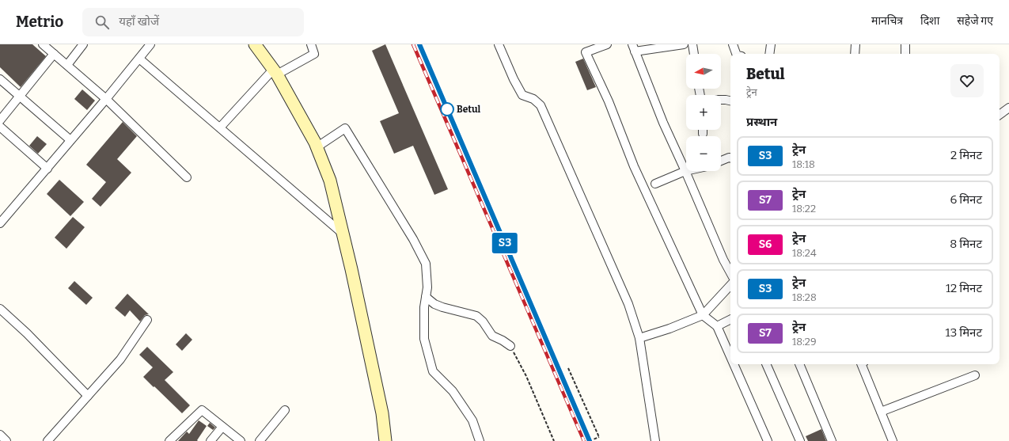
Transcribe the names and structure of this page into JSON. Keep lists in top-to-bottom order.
{
  "places": ["Betul"],
  "north": "left",
  "page": {
    "header": "Metrio",
    "search": "यहाँ खोजें",
    "nav": ["मानचित्र", "दिशा", "सहेजे गए"],
    "on_map": "S3",
    "map_buttons": ["+", "−"],
    "heading": [
      ["Betul", "ट्रेन"],
      "प्रस्थान"
    ],
    "list": [
      {
        "mark": "S3",
        "name": "ट्रेन",
        "note": "18:18",
        "value": "2 मिनट"
      },
      {
        "mark": "S7",
        "name": "ट्रेन",
        "note": "18:22",
        "value": "6 मिनट"
      },
      {
        "mark": "S6",
        "name": "ट्रेन",
        "note": "18:24",
        "value": "8 मिनट"
      },
      {
        "mark": "S3",
        "name": "ट्रेन",
        "note": "18:28",
        "value": "12 मिनट"
      },
      {
        "mark": "S7",
        "name": "ट्रेन",
        "note": "18:29",
        "value": "13 मिनट"
      }
    ]
  }
}
